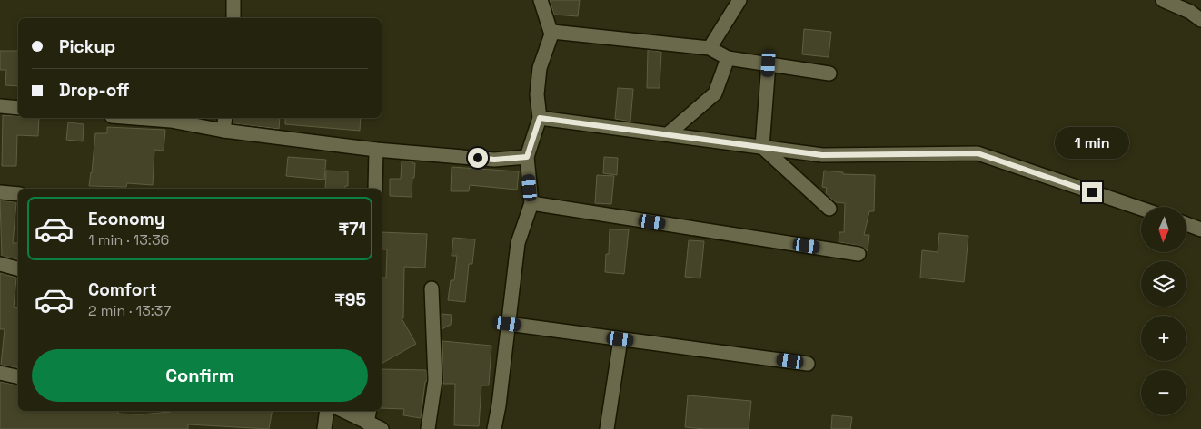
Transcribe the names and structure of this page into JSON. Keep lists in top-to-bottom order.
{
  "north": "bottom",
  "page": {
    "banner": ["Pickup", "Drop-off"],
    "bubble": "1 min",
    "list": [
      {
        "name": "Economy",
        "note": "1 min · 13:36",
        "value": "₹71"
      },
      {
        "name": "Comfort",
        "note": "2 min · 13:37",
        "value": "₹95"
      }
    ],
    "map_buttons": ["+", "−"],
    "buttons": "Confirm"
  }
}
